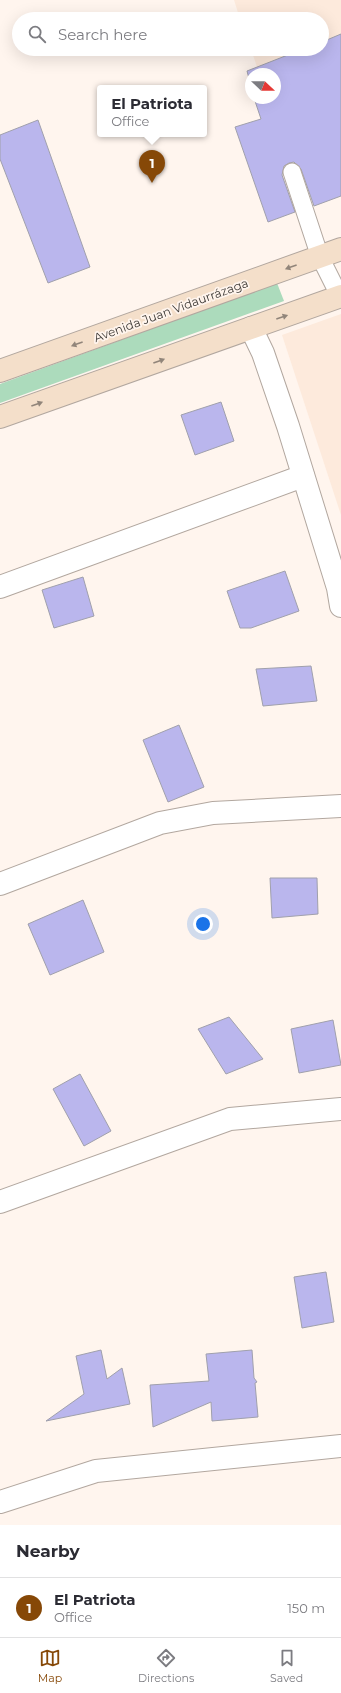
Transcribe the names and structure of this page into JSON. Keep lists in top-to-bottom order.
{
  "streets": {
    "main road": ["Avenida Juan Vidaurrázaga"]
  },
  "north": "right",
  "page": {
    "search": "Search here",
    "popup": ["El Patriota", "Office"],
    "pins": "1",
    "heading": "Nearby",
    "list": [
      {
        "mark": "1",
        "name": "El Patriota",
        "note": "Office",
        "value": "150 m"
      }
    ],
    "nav": ["Map", "Directions", "Saved"]
  }
}
